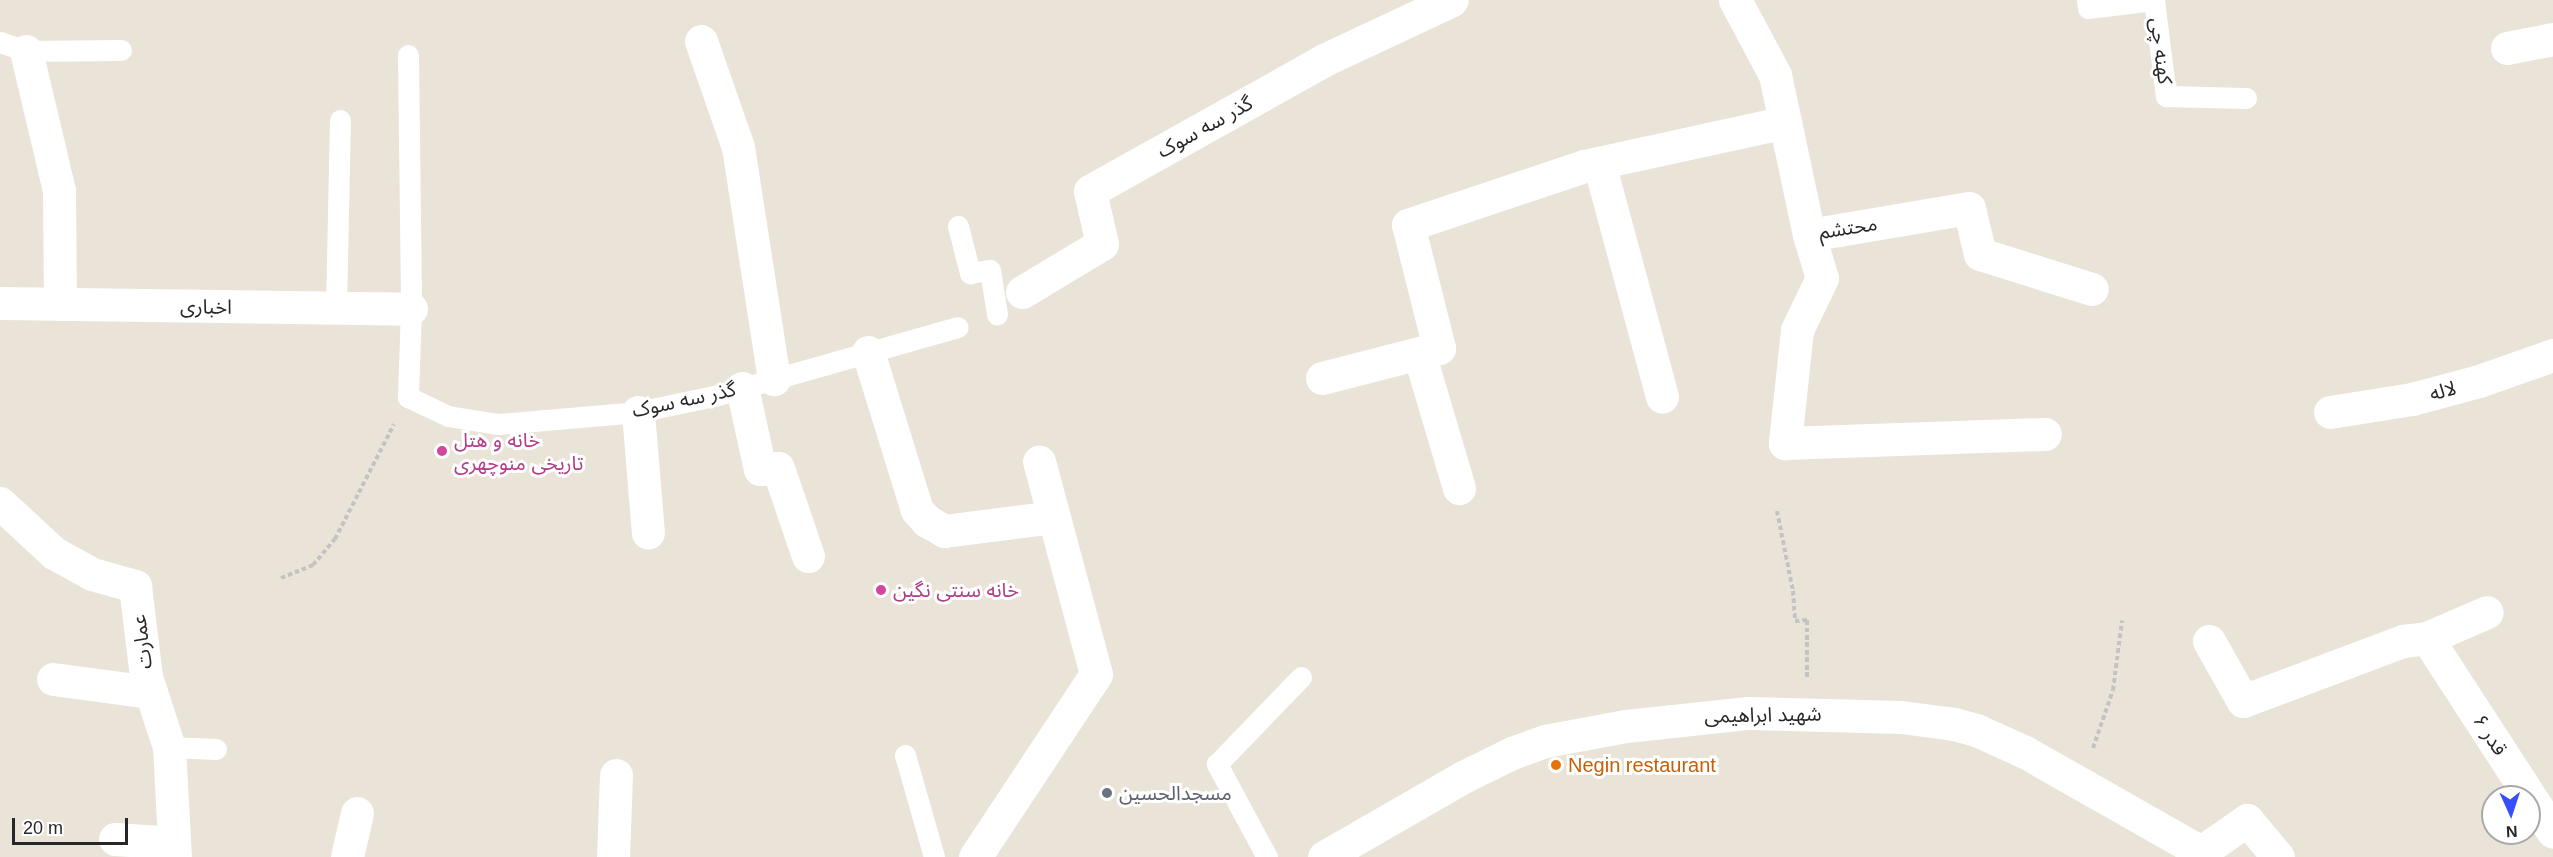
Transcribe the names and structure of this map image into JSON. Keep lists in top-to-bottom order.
{
  "streets": {
    "street": [
      "گذر سه سوک",
      "محتشم",
      "اخباری",
      "لاله",
      "عمارت",
      "شهید ابراهیمی",
      "قدر ۶"
    ],
    "lane": ["کهنه چی"]
  },
  "places": [
    "خانه و هتل تاریخی منوچهری",
    "خانه سنتی نگین",
    "Negin restaurant",
    "مسجدالحسین"
  ],
  "scale_bar": "20 m",
  "north": "bottom"
}
